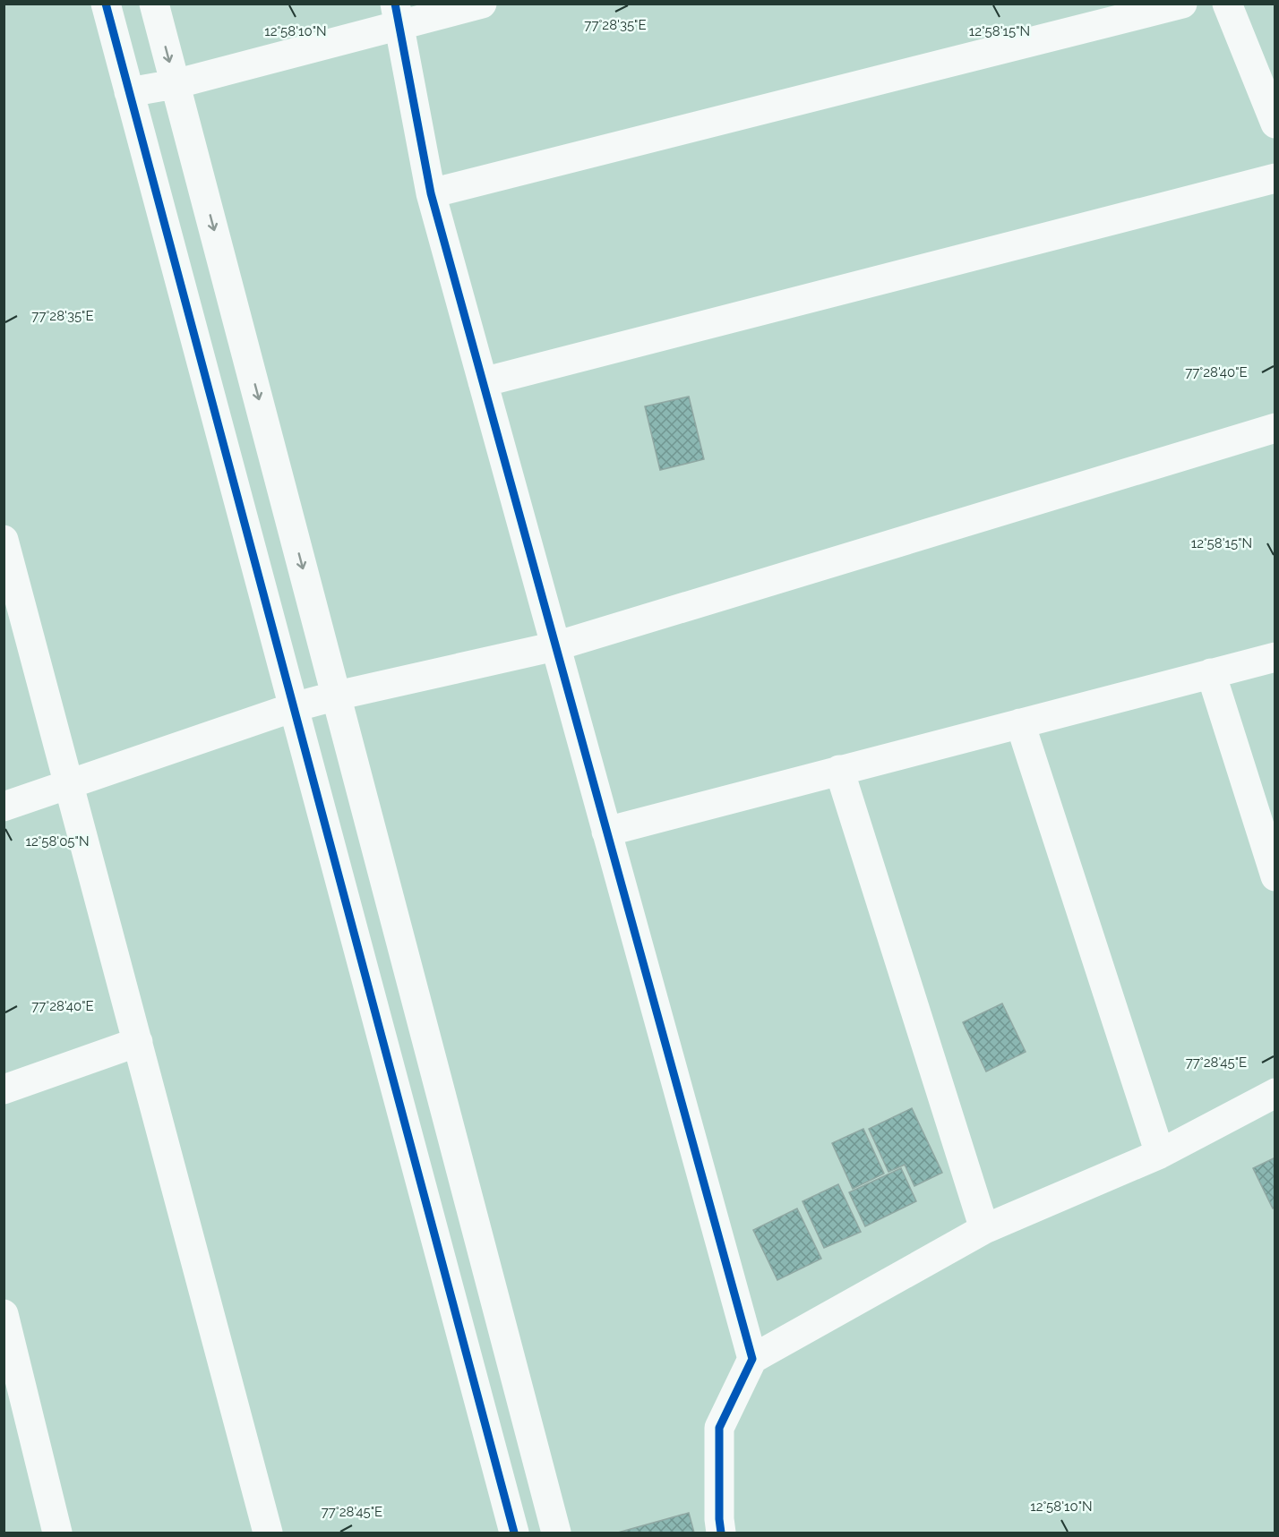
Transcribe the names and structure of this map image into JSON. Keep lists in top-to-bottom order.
{
  "coordinates": [
    "77°28'35\"E",
    "12°58'10\"N",
    "12°58'15\"N",
    "77°28'40\"E",
    "12°58'05\"N",
    "77°28'45\"E"
  ]
}
